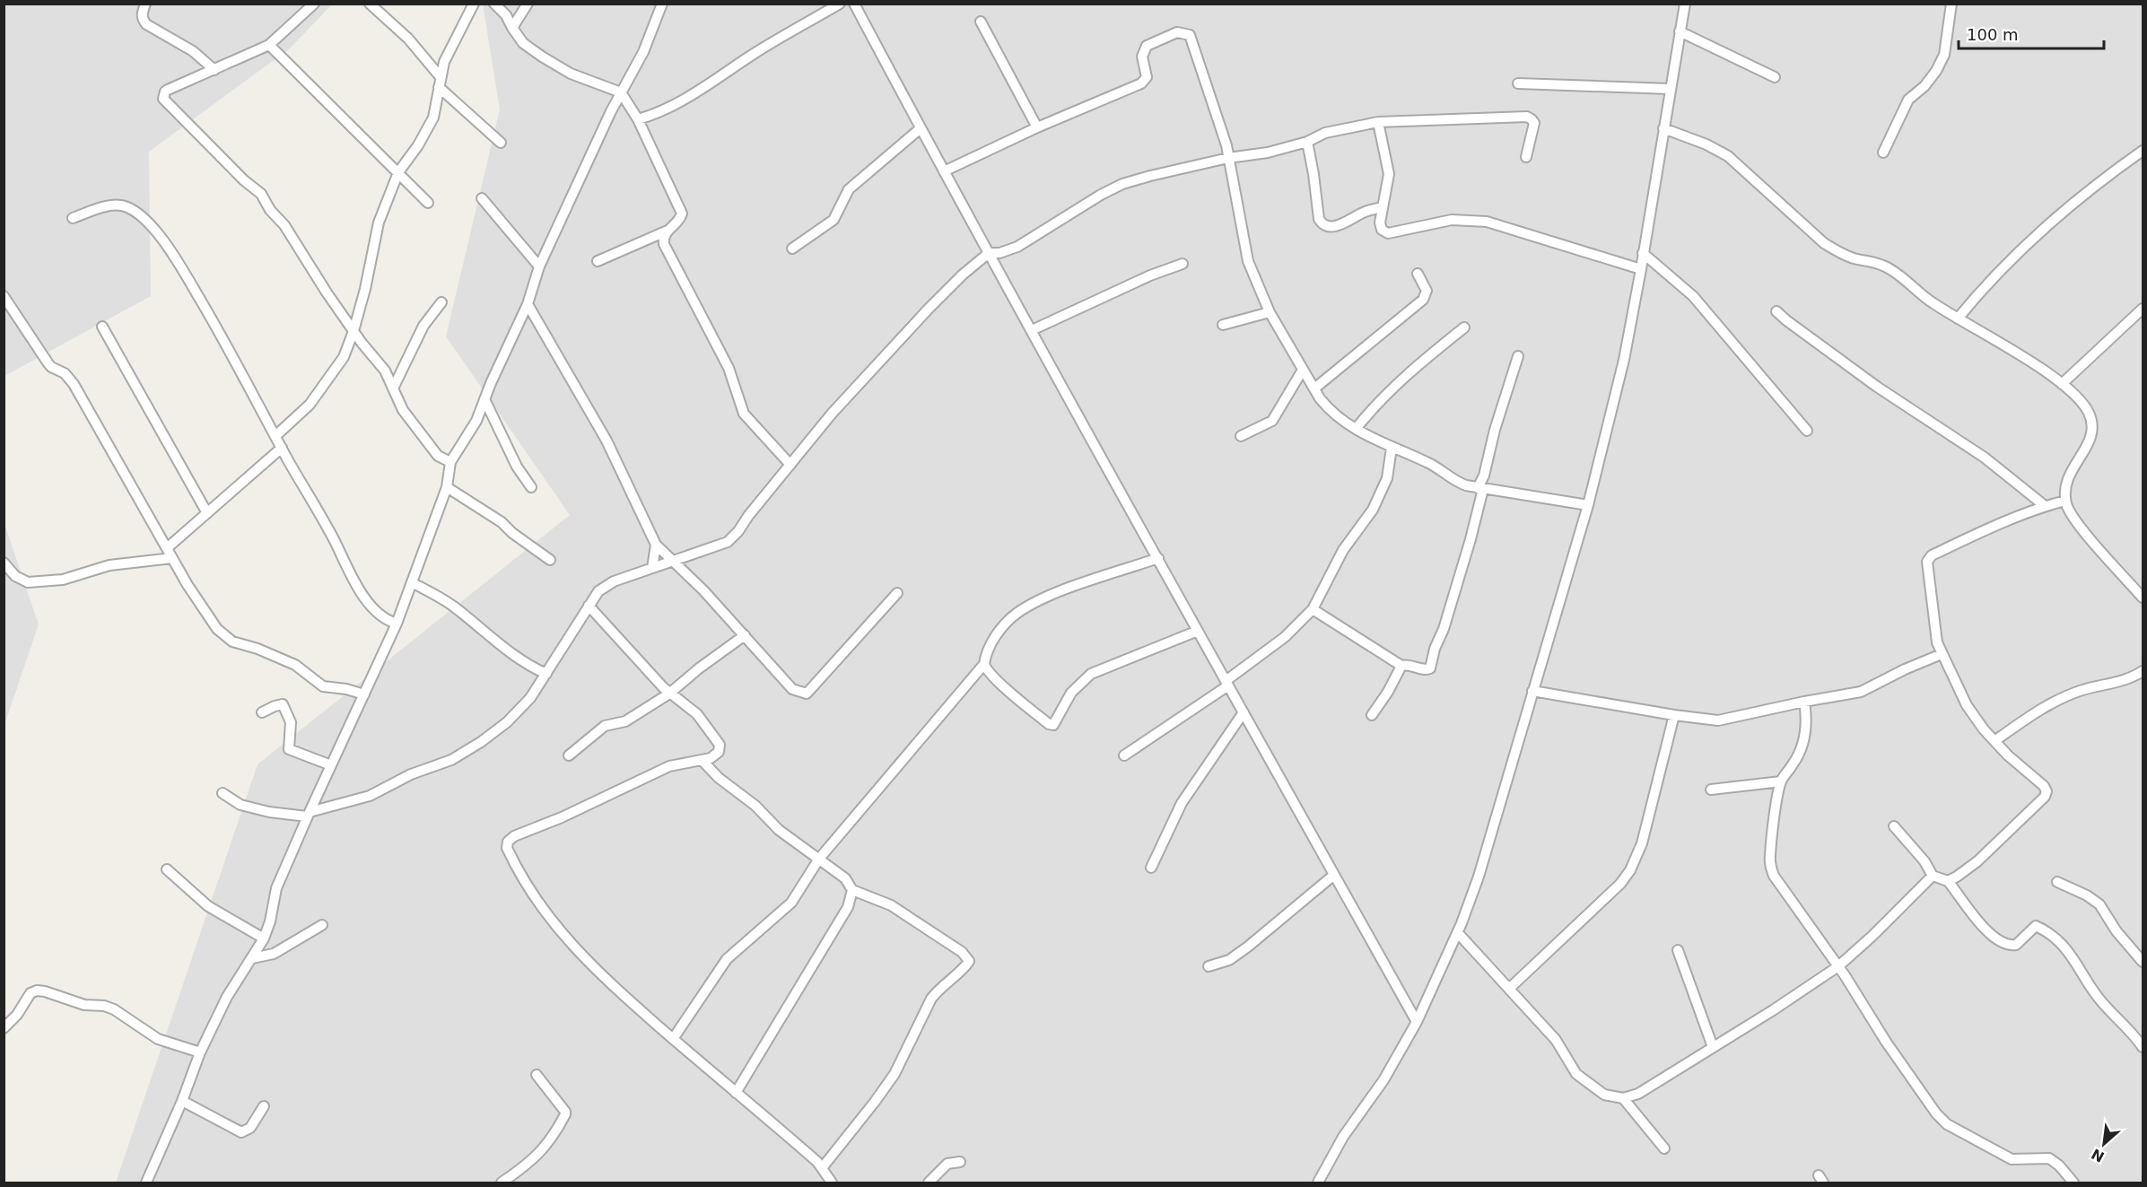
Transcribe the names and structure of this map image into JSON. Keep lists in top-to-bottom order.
{
  "scale_bar": "100 m",
  "north": "bottom left"
}
